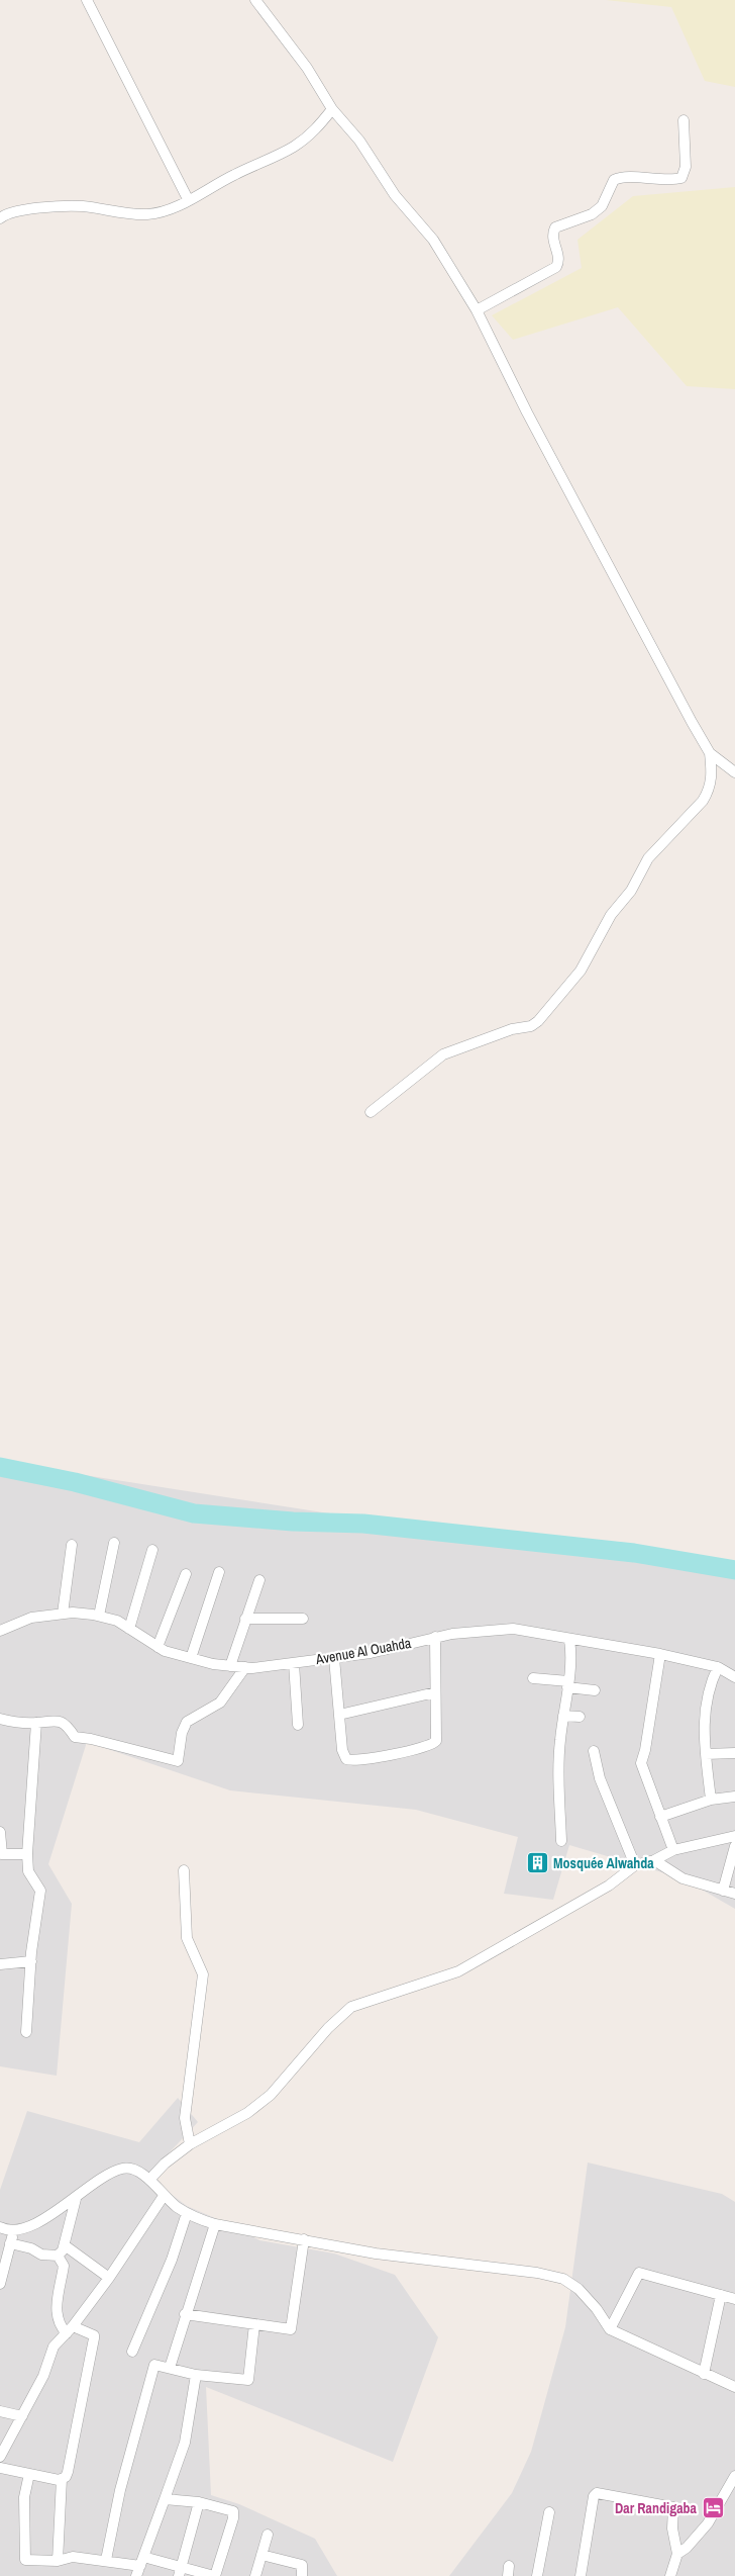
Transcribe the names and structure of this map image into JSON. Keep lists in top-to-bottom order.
{
  "streets": {
    "street": ["Avenue Al Ouahda"]
  },
  "places": {
    "building": ["Mosquée Alwahda"],
    "hotel": ["Dar Randigaba"]
  }
}
